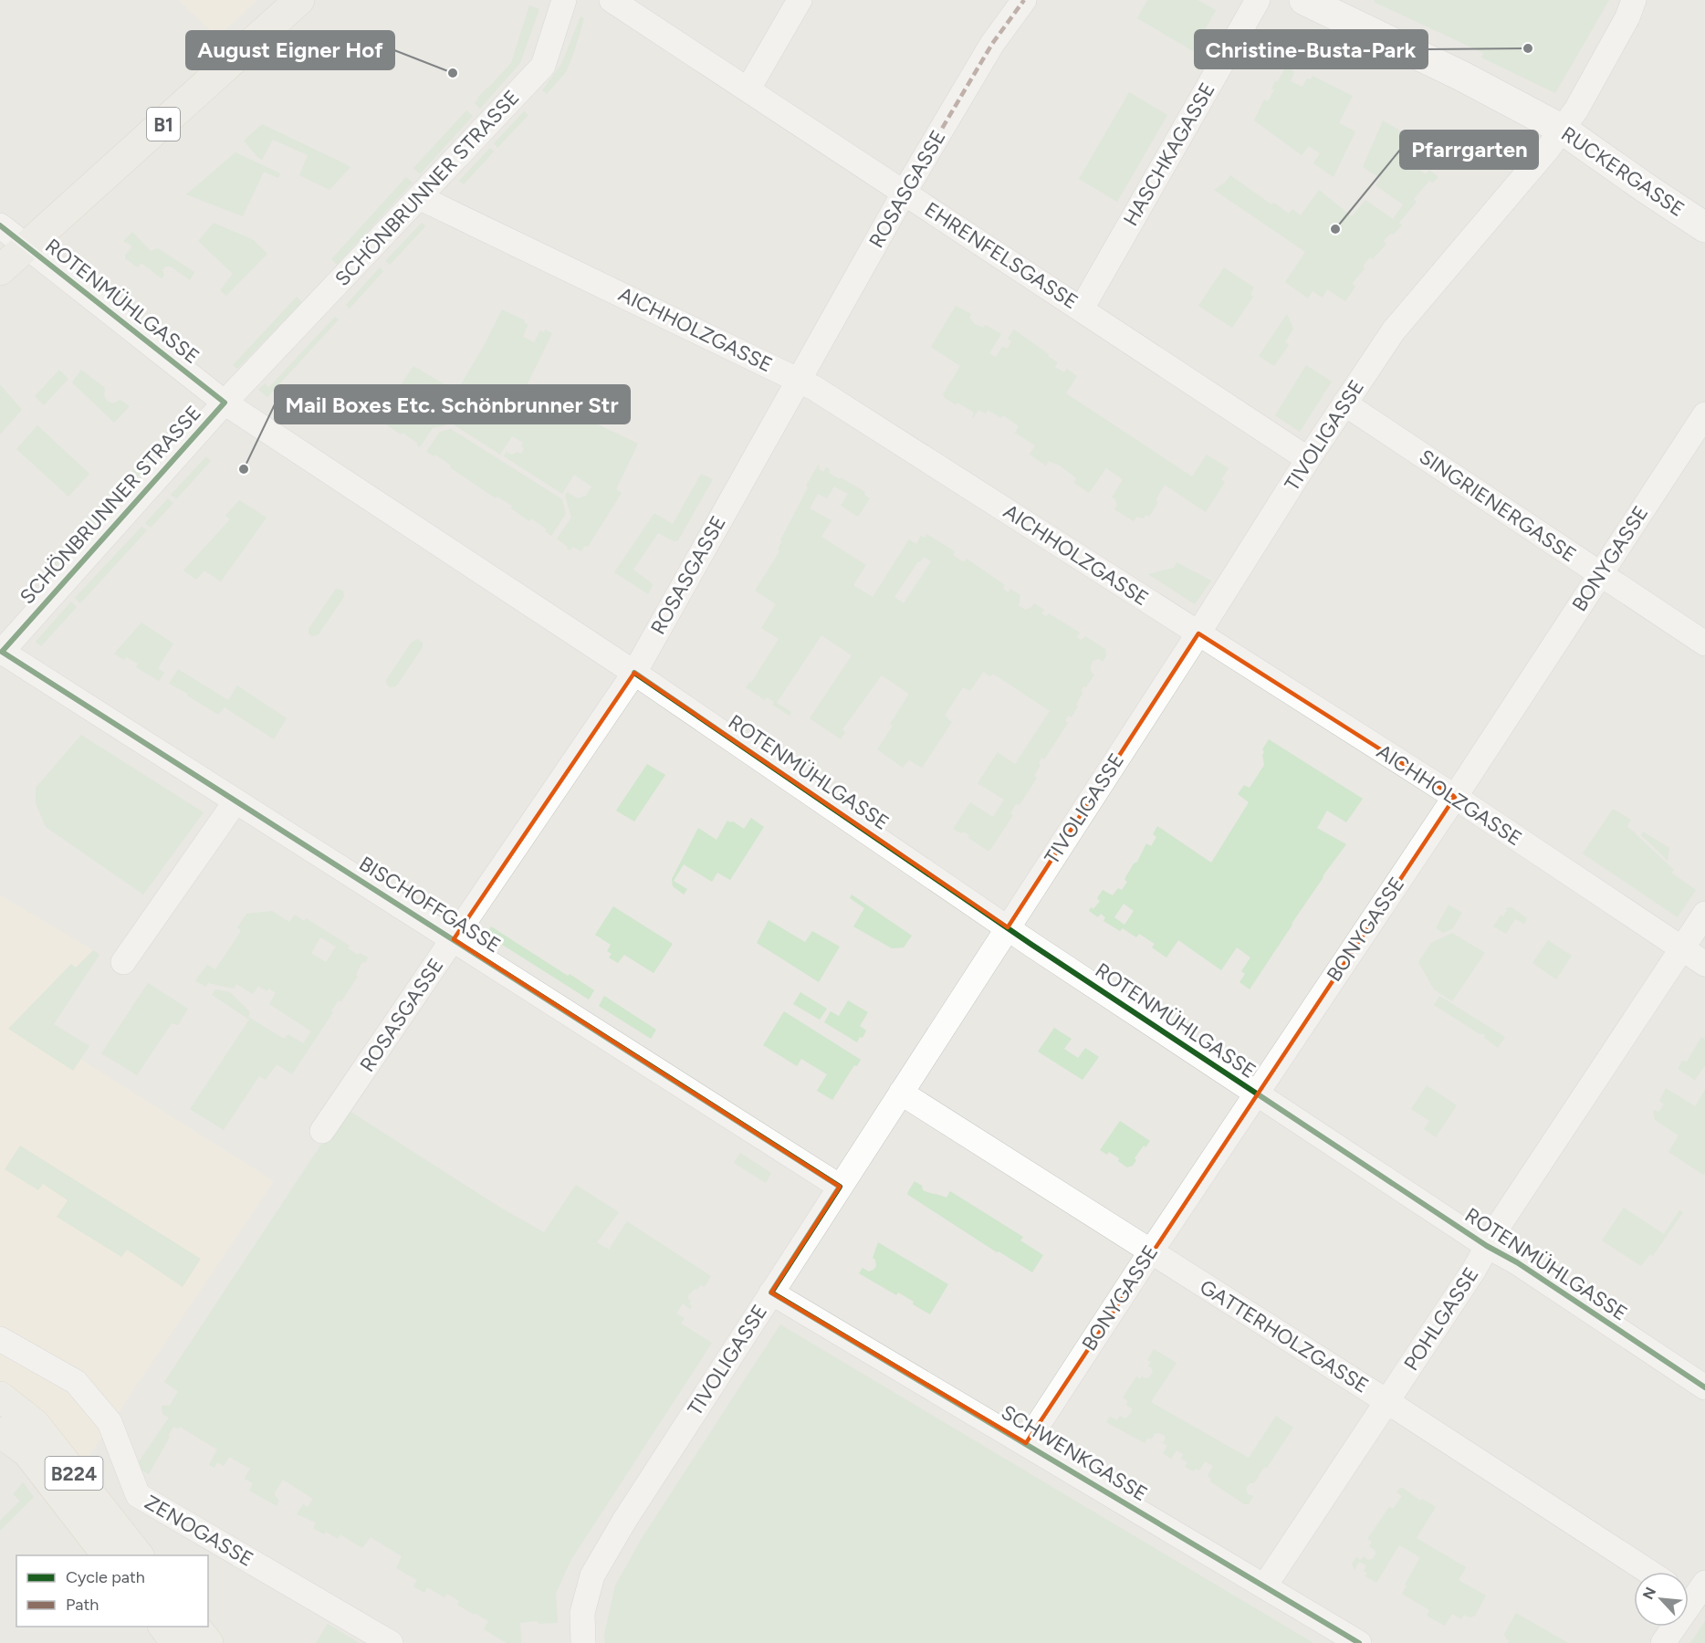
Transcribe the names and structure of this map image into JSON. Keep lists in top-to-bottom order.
{
  "streets": {
    "main road": ["B1", "RUCKERGASSE", "B224"],
    "street": [
      "HASCHKAGASSE",
      "SCHÖNBRUNNER STRASSE",
      "ROSASGASSE",
      "EHRENFELSGASSE",
      "ROTENMÜHLGASSE",
      "AICHHOLZGASSE",
      "TIVOLIGASSE",
      "SINGRIENERGASSE",
      "BONYGASSE",
      "BISCHOFFGASSE",
      "POHLGASSE",
      "GATTERHOLZGASSE",
      "SCHWENKGASSE",
      "ZENOGASSE"
    ]
  },
  "crossings": [
    ["B1", "ROTENMÜHLGASSE"],
    ["HASCHKAGASSE", "EHRENFELSGASSE"],
    ["RUCKERGASSE", "TIVOLIGASSE"],
    ["SCHÖNBRUNNER STRASSE", "ROTENMÜHLGASSE"],
    ["SCHÖNBRUNNER STRASSE", "AICHHOLZGASSE"],
    ["SCHÖNBRUNNER STRASSE", "BISCHOFFGASSE"],
    ["ROSASGASSE", "EHRENFELSGASSE"],
    ["ROSASGASSE", "ROTENMÜHLGASSE"],
    ["ROSASGASSE", "AICHHOLZGASSE"],
    ["ROSASGASSE", "BISCHOFFGASSE"],
    ["EHRENFELSGASSE", "TIVOLIGASSE"],
    ["ROTENMÜHLGASSE", "TIVOLIGASSE"],
    ["ROTENMÜHLGASSE", "BONYGASSE"],
    ["ROTENMÜHLGASSE", "POHLGASSE"],
    ["AICHHOLZGASSE", "TIVOLIGASSE"],
    ["AICHHOLZGASSE", "BONYGASSE"],
    ["AICHHOLZGASSE", "POHLGASSE"],
    ["TIVOLIGASSE", "SINGRIENERGASSE"],
    ["TIVOLIGASSE", "BISCHOFFGASSE"],
    ["TIVOLIGASSE", "GATTERHOLZGASSE"],
    ["TIVOLIGASSE", "SCHWENKGASSE"],
    ["SINGRIENERGASSE", "BONYGASSE"],
    ["BONYGASSE", "GATTERHOLZGASSE"],
    ["BONYGASSE", "SCHWENKGASSE"],
    ["POHLGASSE", "GATTERHOLZGASSE"],
    ["POHLGASSE", "SCHWENKGASSE"]
  ],
  "places": [
    "Christine-Busta-Park",
    "August Eigner Hof",
    "Pfarrgarten",
    "Mail Boxes Etc. Schönbrunner Str"
  ],
  "legend": ["Cycle path", "Path"],
  "north": "top left"
}
